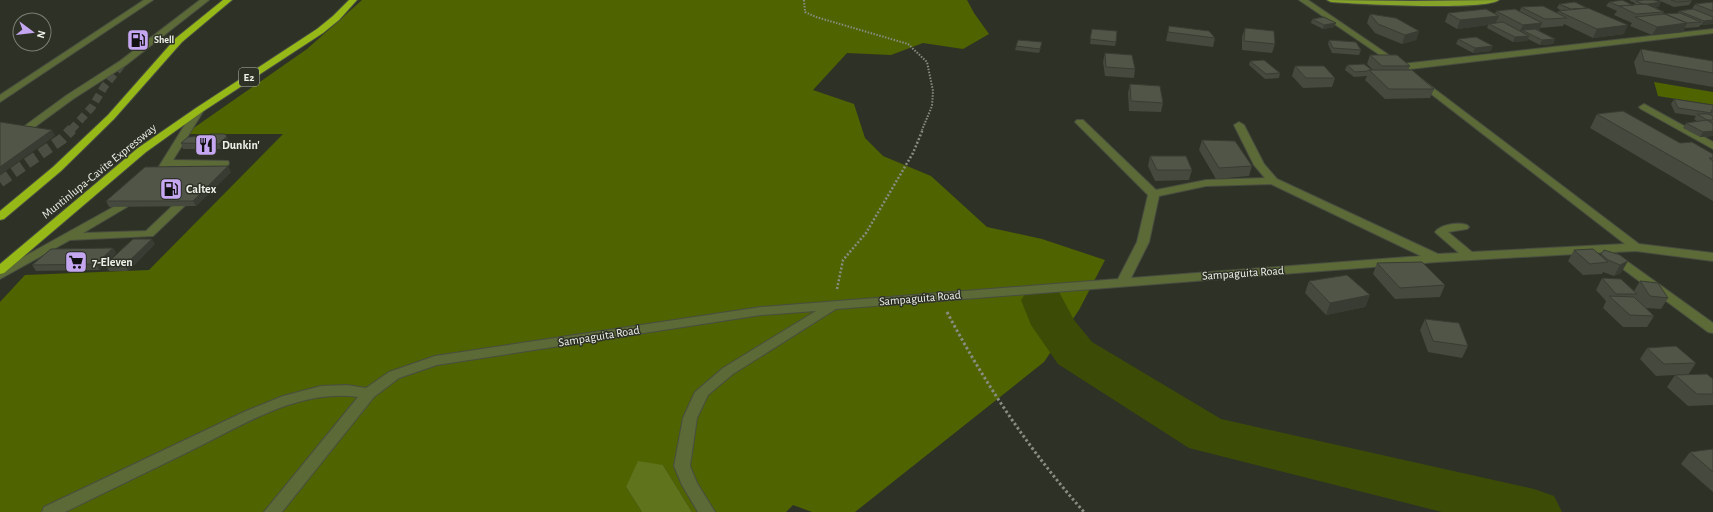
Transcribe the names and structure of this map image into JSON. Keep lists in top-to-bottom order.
{
  "streets": {
    "highway": ["E2", "Muntinlupa-Cavite Expressway"],
    "street": ["Sampaguita Road"]
  },
  "places": {
    "fuel station": ["Shell", "Caltex"],
    "restaurant": ["Dunkin'"],
    "supermarket": ["7-Eleven"]
  },
  "north": "right"
}
